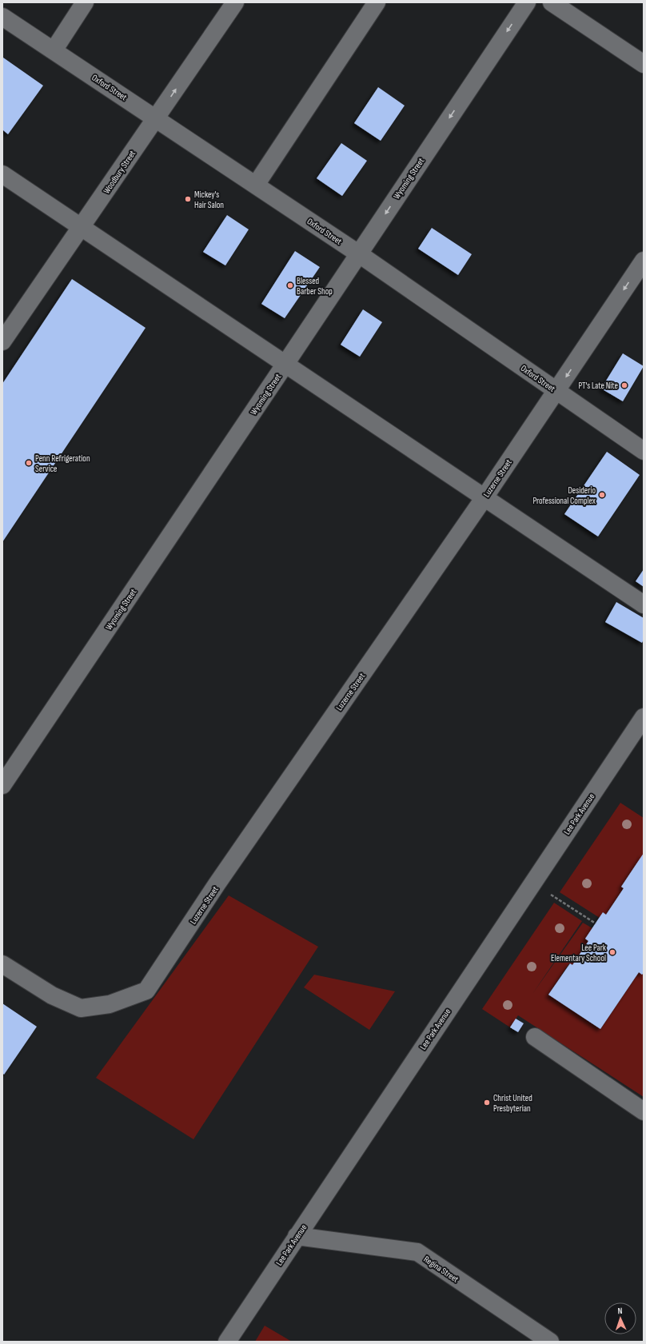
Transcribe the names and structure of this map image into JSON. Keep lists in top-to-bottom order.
{
  "streets": {
    "street": [
      "Oxford Street",
      "Woodbury Street",
      "Wyoming Street",
      "Luzerne Street",
      "Lee Park Avenue",
      "Regina Street"
    ]
  },
  "crossings": [
    ["Oxford Street", "Woodbury Street"],
    ["Oxford Street", "Wyoming Street"],
    ["Oxford Street", "Luzerne Street"],
    ["Lee Park Avenue", "Regina Street"]
  ],
  "places": [
    "Mickey's Hair Salon",
    "Blessed Barber Shop",
    "PT's Late Nite",
    "Penn Refrigeration Service",
    "Desiderio Professional Complex",
    "Lee Park Elementary School",
    "Christ United Presbyterian"
  ],
  "north": "top"
}
